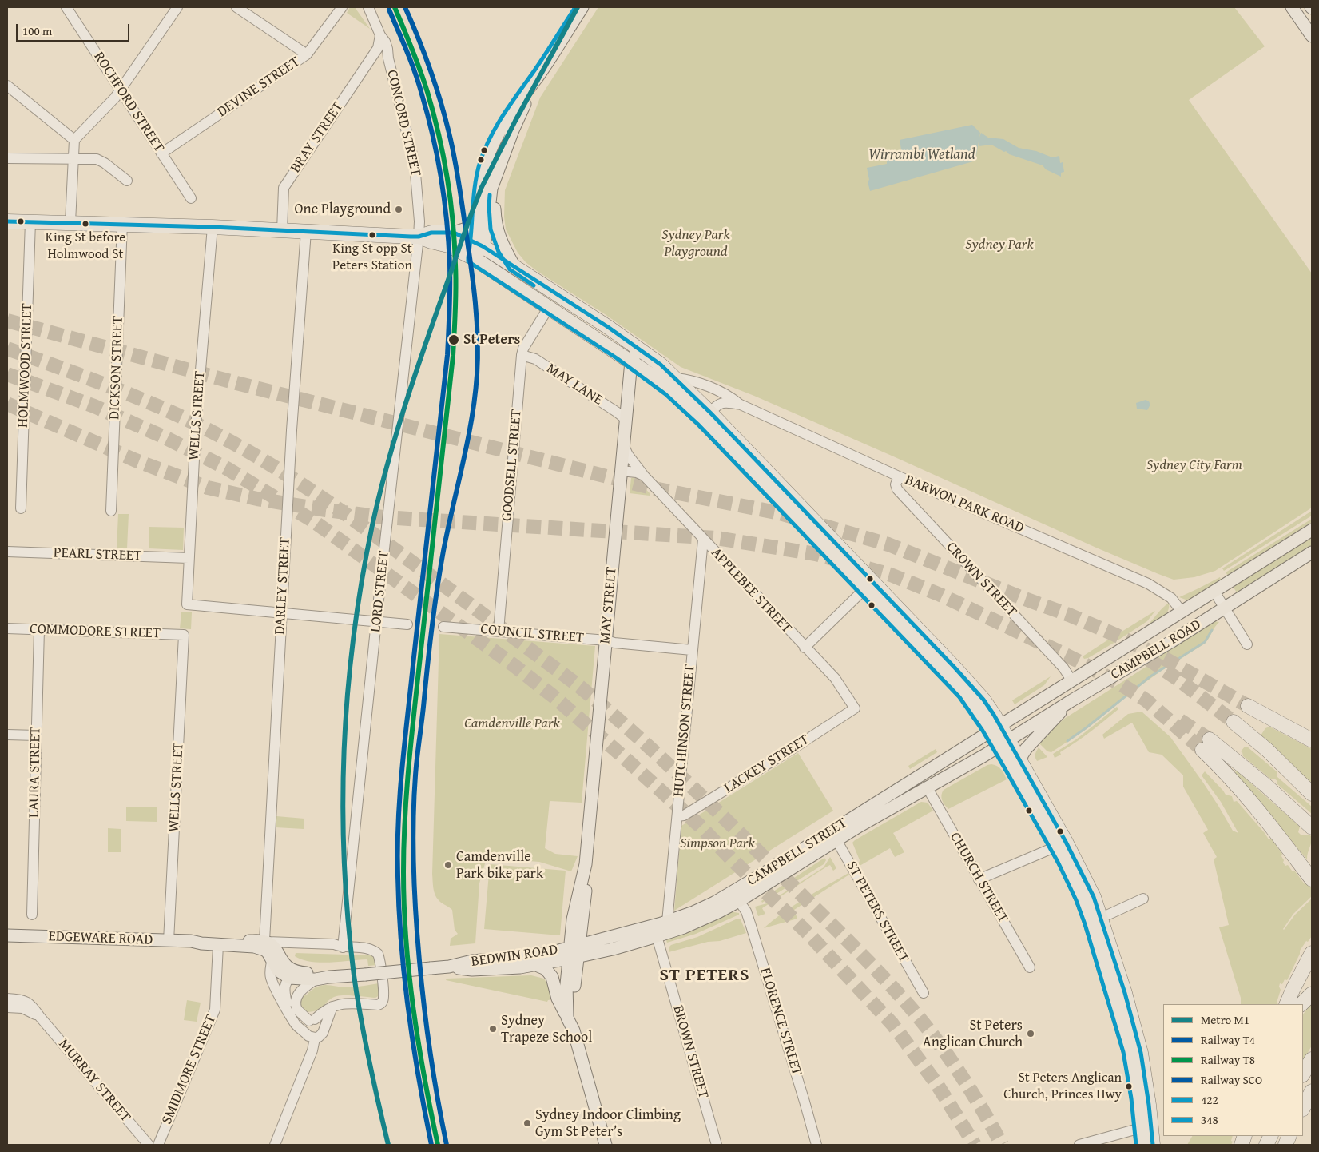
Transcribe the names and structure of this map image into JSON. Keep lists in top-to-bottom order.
{
  "streets": {
    "main road": [
      "MAY STREET",
      "CAMPBELL ROAD",
      "CAMPBELL STREET",
      "EDGEWARE ROAD",
      "BEDWIN ROAD"
    ],
    "street": [
      "DEVINE STREET",
      "ROCHFORD STREET",
      "CONCORD STREET",
      "BRAY STREET",
      "HOLMWOOD STREET",
      "DICKSON STREET",
      "MAY LANE",
      "WELLS STREET",
      "GOODSELL STREET",
      "BARWON PARK ROAD",
      "PEARL STREET",
      "CROWN STREET",
      "DARLEY STREET",
      "APPLEBEE STREET",
      "LORD STREET",
      "COMMODORE STREET",
      "COUNCIL STREET",
      "HUTCHINSON STREET",
      "LACKEY STREET",
      "LAURA STREET",
      "CHURCH STREET",
      "ST PETERS STREET",
      "FLORENCE STREET",
      "BROWN STREET",
      "SMIDMORE STREET",
      "MURRAY STREET"
    ]
  },
  "crossings": [
    ["DEVINE STREET", "ROCHFORD STREET"],
    ["CONCORD STREET", "BRAY STREET"],
    ["CONCORD STREET", "LORD STREET"],
    ["MAY LANE", "GOODSELL STREET"],
    ["MAY LANE", "MAY STREET"],
    ["WELLS STREET", "PEARL STREET"],
    ["WELLS STREET", "DARLEY STREET"],
    ["WELLS STREET", "COMMODORE STREET"],
    ["WELLS STREET", "EDGEWARE ROAD"],
    ["GOODSELL STREET", "COUNCIL STREET"],
    ["BARWON PARK ROAD", "CROWN STREET"],
    ["BARWON PARK ROAD", "CAMPBELL ROAD"],
    ["CROWN STREET", "CAMPBELL ROAD"],
    ["APPLEBEE STREET", "MAY STREET"],
    ["APPLEBEE STREET", "HUTCHINSON STREET"],
    ["APPLEBEE STREET", "LACKEY STREET"],
    ["MAY STREET", "COUNCIL STREET"],
    ["MAY STREET", "CAMPBELL STREET"],
    ["MAY STREET", "BEDWIN ROAD"],
    ["COMMODORE STREET", "LAURA STREET"],
    ["COUNCIL STREET", "HUTCHINSON STREET"],
    ["CAMPBELL ROAD", "CAMPBELL STREET"],
    ["HUTCHINSON STREET", "LACKEY STREET"],
    ["HUTCHINSON STREET", "CAMPBELL STREET"],
    ["CAMPBELL STREET", "CHURCH STREET"],
    ["CAMPBELL STREET", "ST PETERS STREET"],
    ["CAMPBELL STREET", "BEDWIN ROAD"],
    ["CAMPBELL STREET", "FLORENCE STREET"],
    ["CAMPBELL STREET", "BROWN STREET"]
  ],
  "districts": ["ST PETERS"],
  "water": ["Wirrambi Wetland"],
  "parks": [
    "Sydney Park Playground",
    "Sydney Park",
    "Sydney City Farm",
    "Camdenville Park",
    "Simpson Park"
  ],
  "places": [
    "One Playground",
    "King St before Holmwood St",
    "King St opp St Peters Station",
    "St Peters",
    "Camdenville Park bike park",
    "Sydney Trapeze School",
    "St Peters Anglican Church",
    "St Peters Anglican Church, Princes Hwy",
    "Sydney Indoor Climbing Gym St Peter’s"
  ],
  "lines": [
    "metro line M1",
    "rail line T4",
    "rail line T8",
    "transit line 348",
    "rail line SCO",
    "transit line 422"
  ],
  "legend": [
    "Metro M1",
    "Railway T4",
    "Railway T8",
    "Railway SCO",
    "422",
    "348"
  ],
  "scale_bar": "100 m"
}
